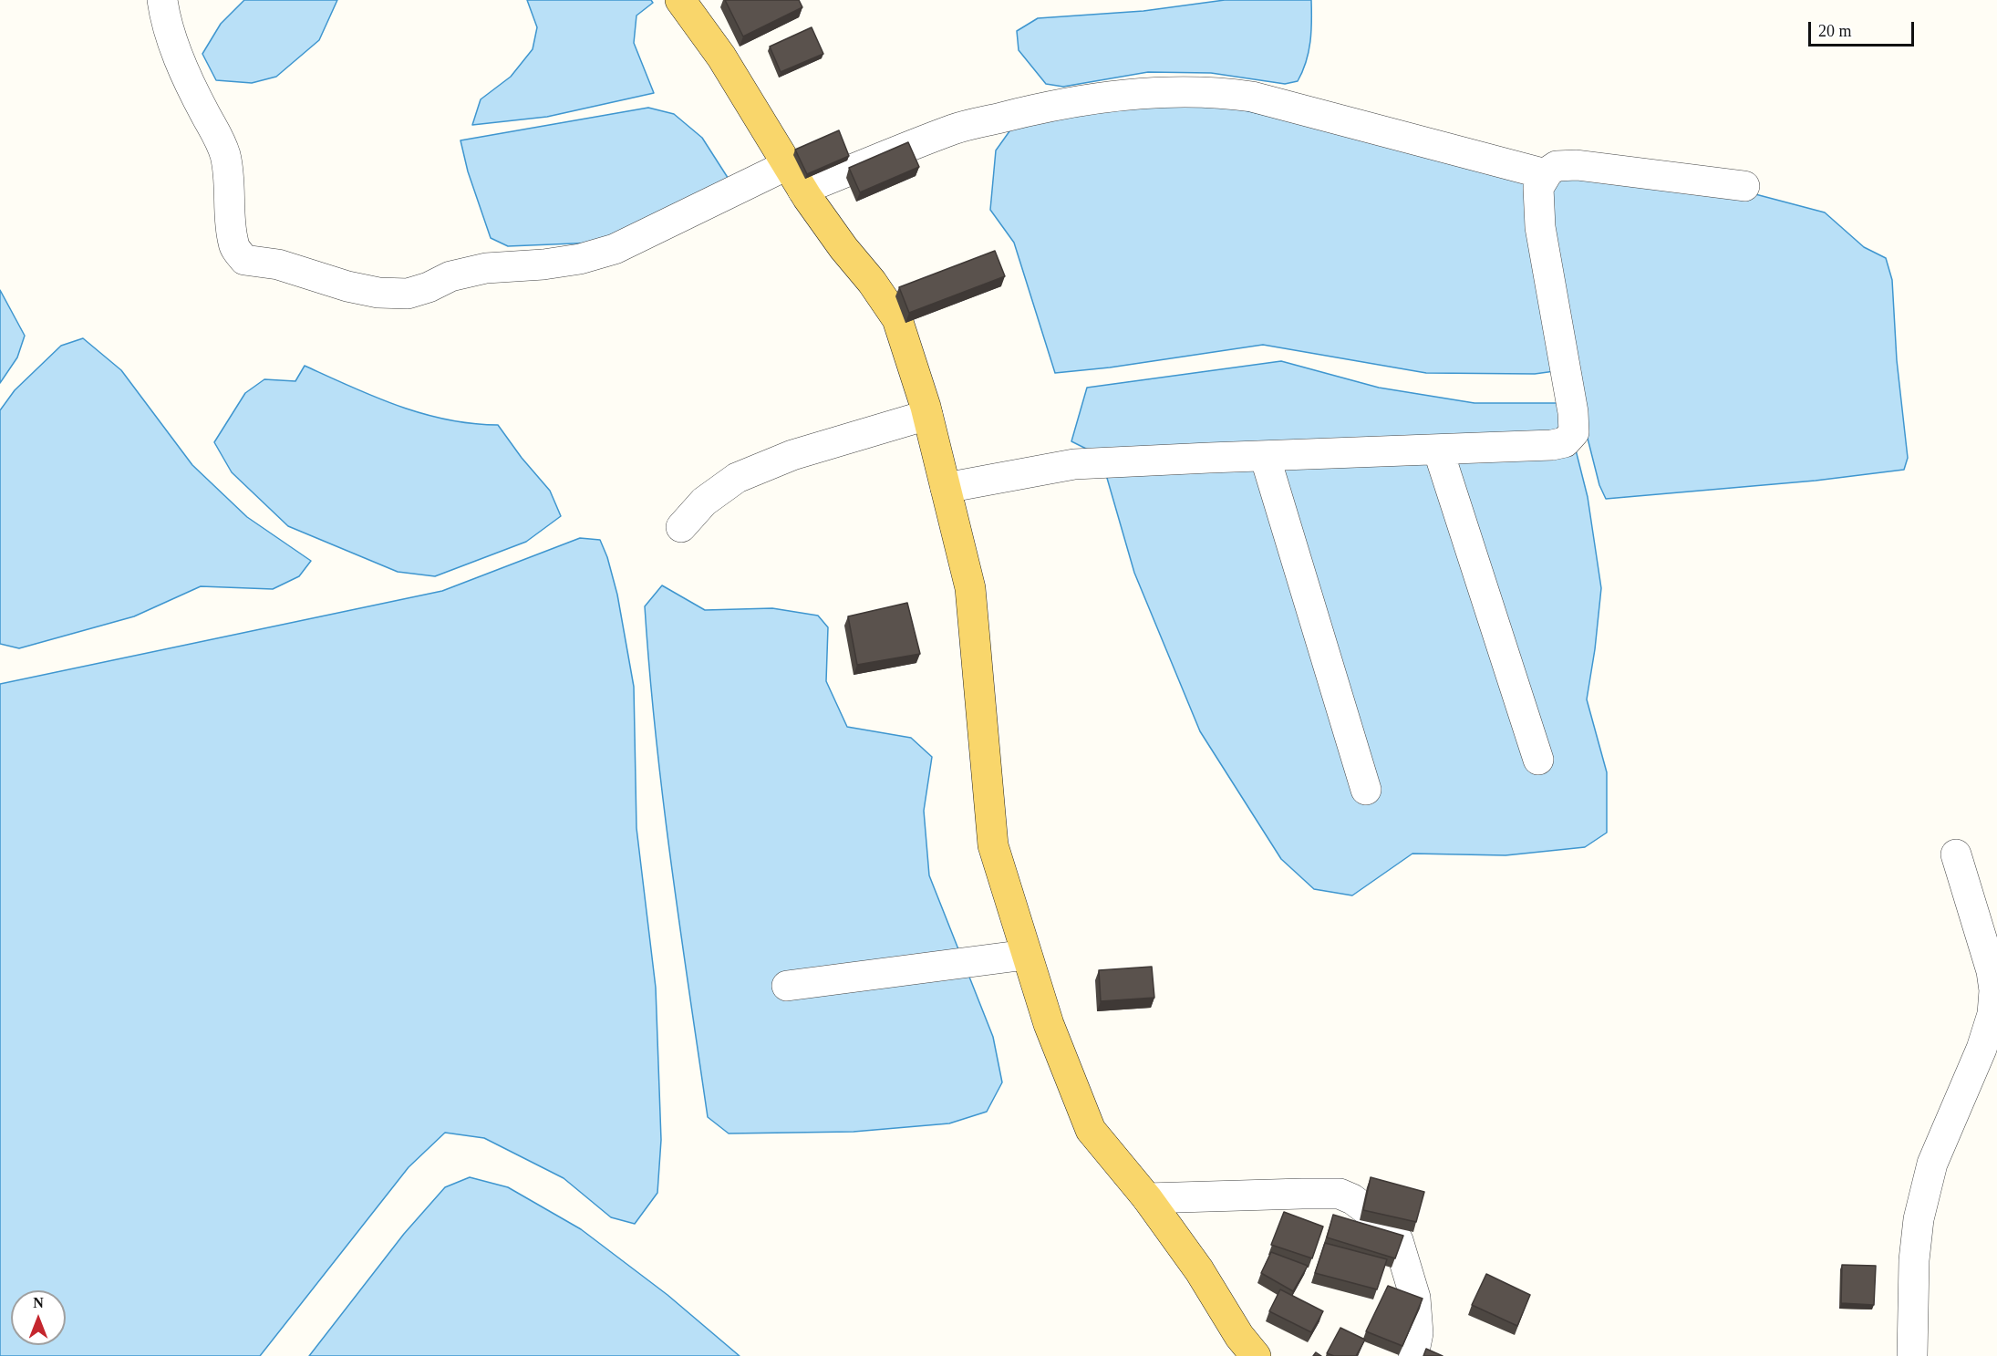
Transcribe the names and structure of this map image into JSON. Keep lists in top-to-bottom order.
{
  "scale_bar": "20 m",
  "north": "top"
}
